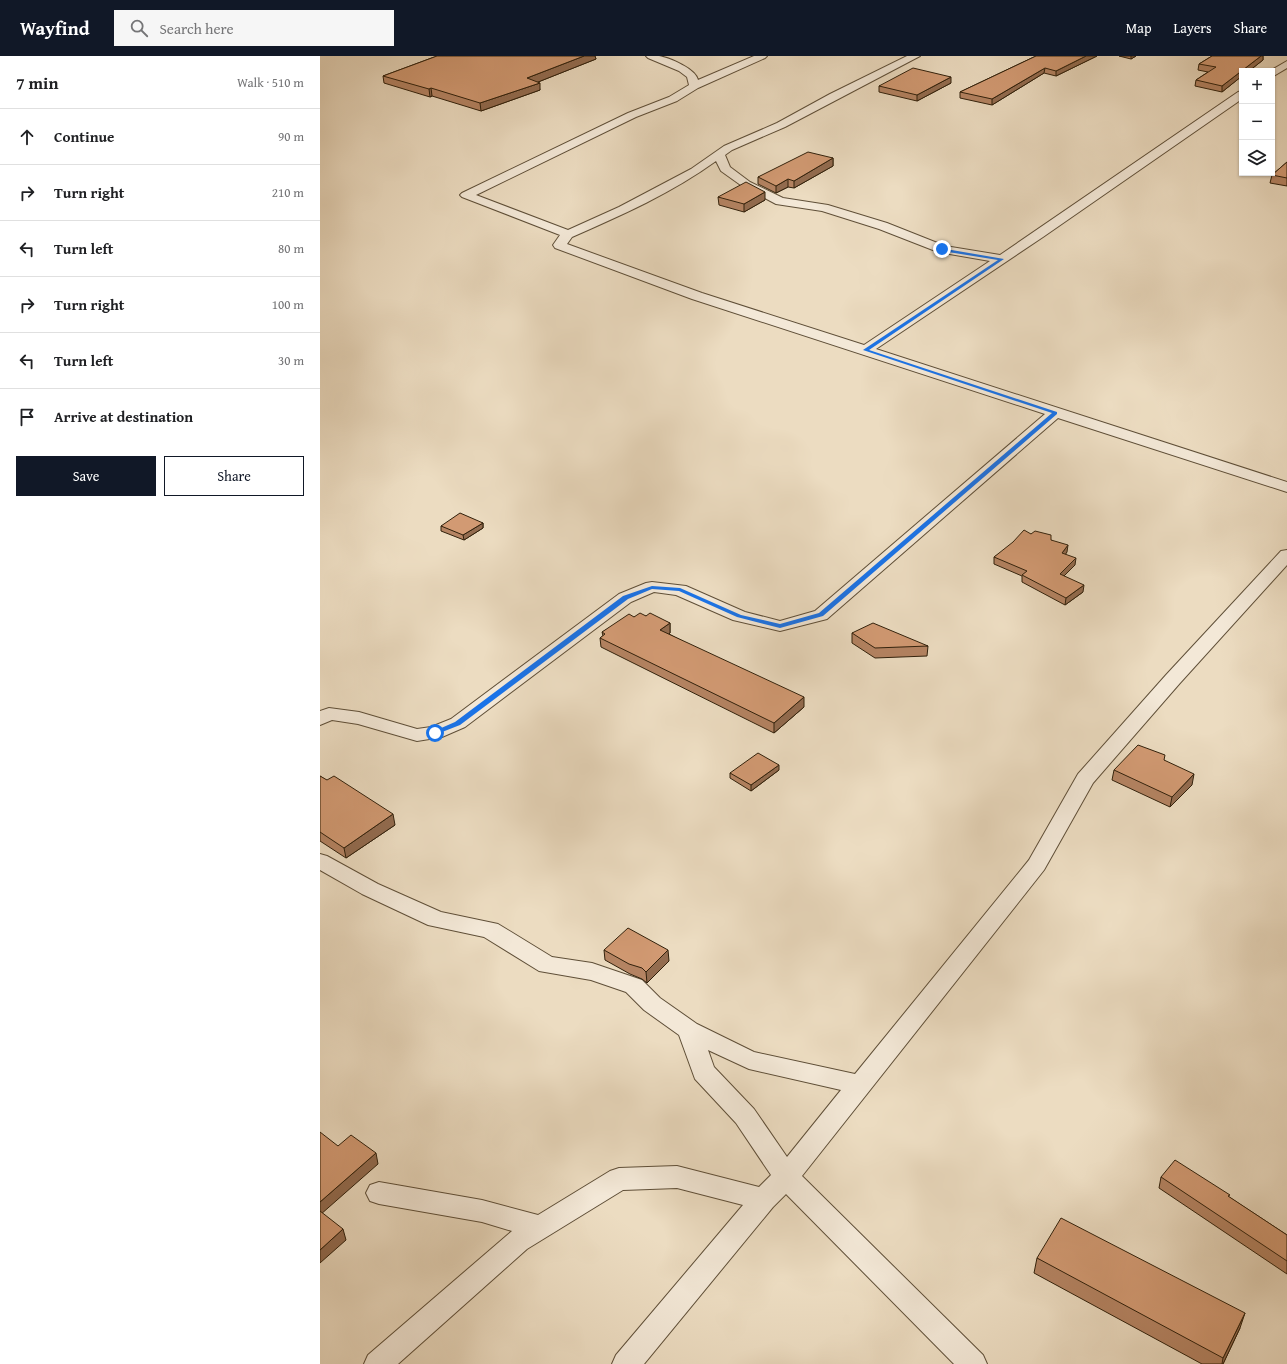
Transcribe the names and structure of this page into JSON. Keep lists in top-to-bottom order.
{
  "page": {
    "header": "Wayfind",
    "search": "Search here",
    "nav": ["Map", "Layers", "Share"],
    "heading": ["7 min", "Walk · 510 m"],
    "map_buttons": ["+", "−"],
    "list": [
      ["Continue", "90 m"],
      ["Turn right", "210 m"],
      ["Turn left", "80 m"],
      ["Turn right", "100 m"],
      ["Turn left", "30 m"],
      "Arrive at destination"
    ],
    "buttons": ["Save", "Share"]
  }
}
